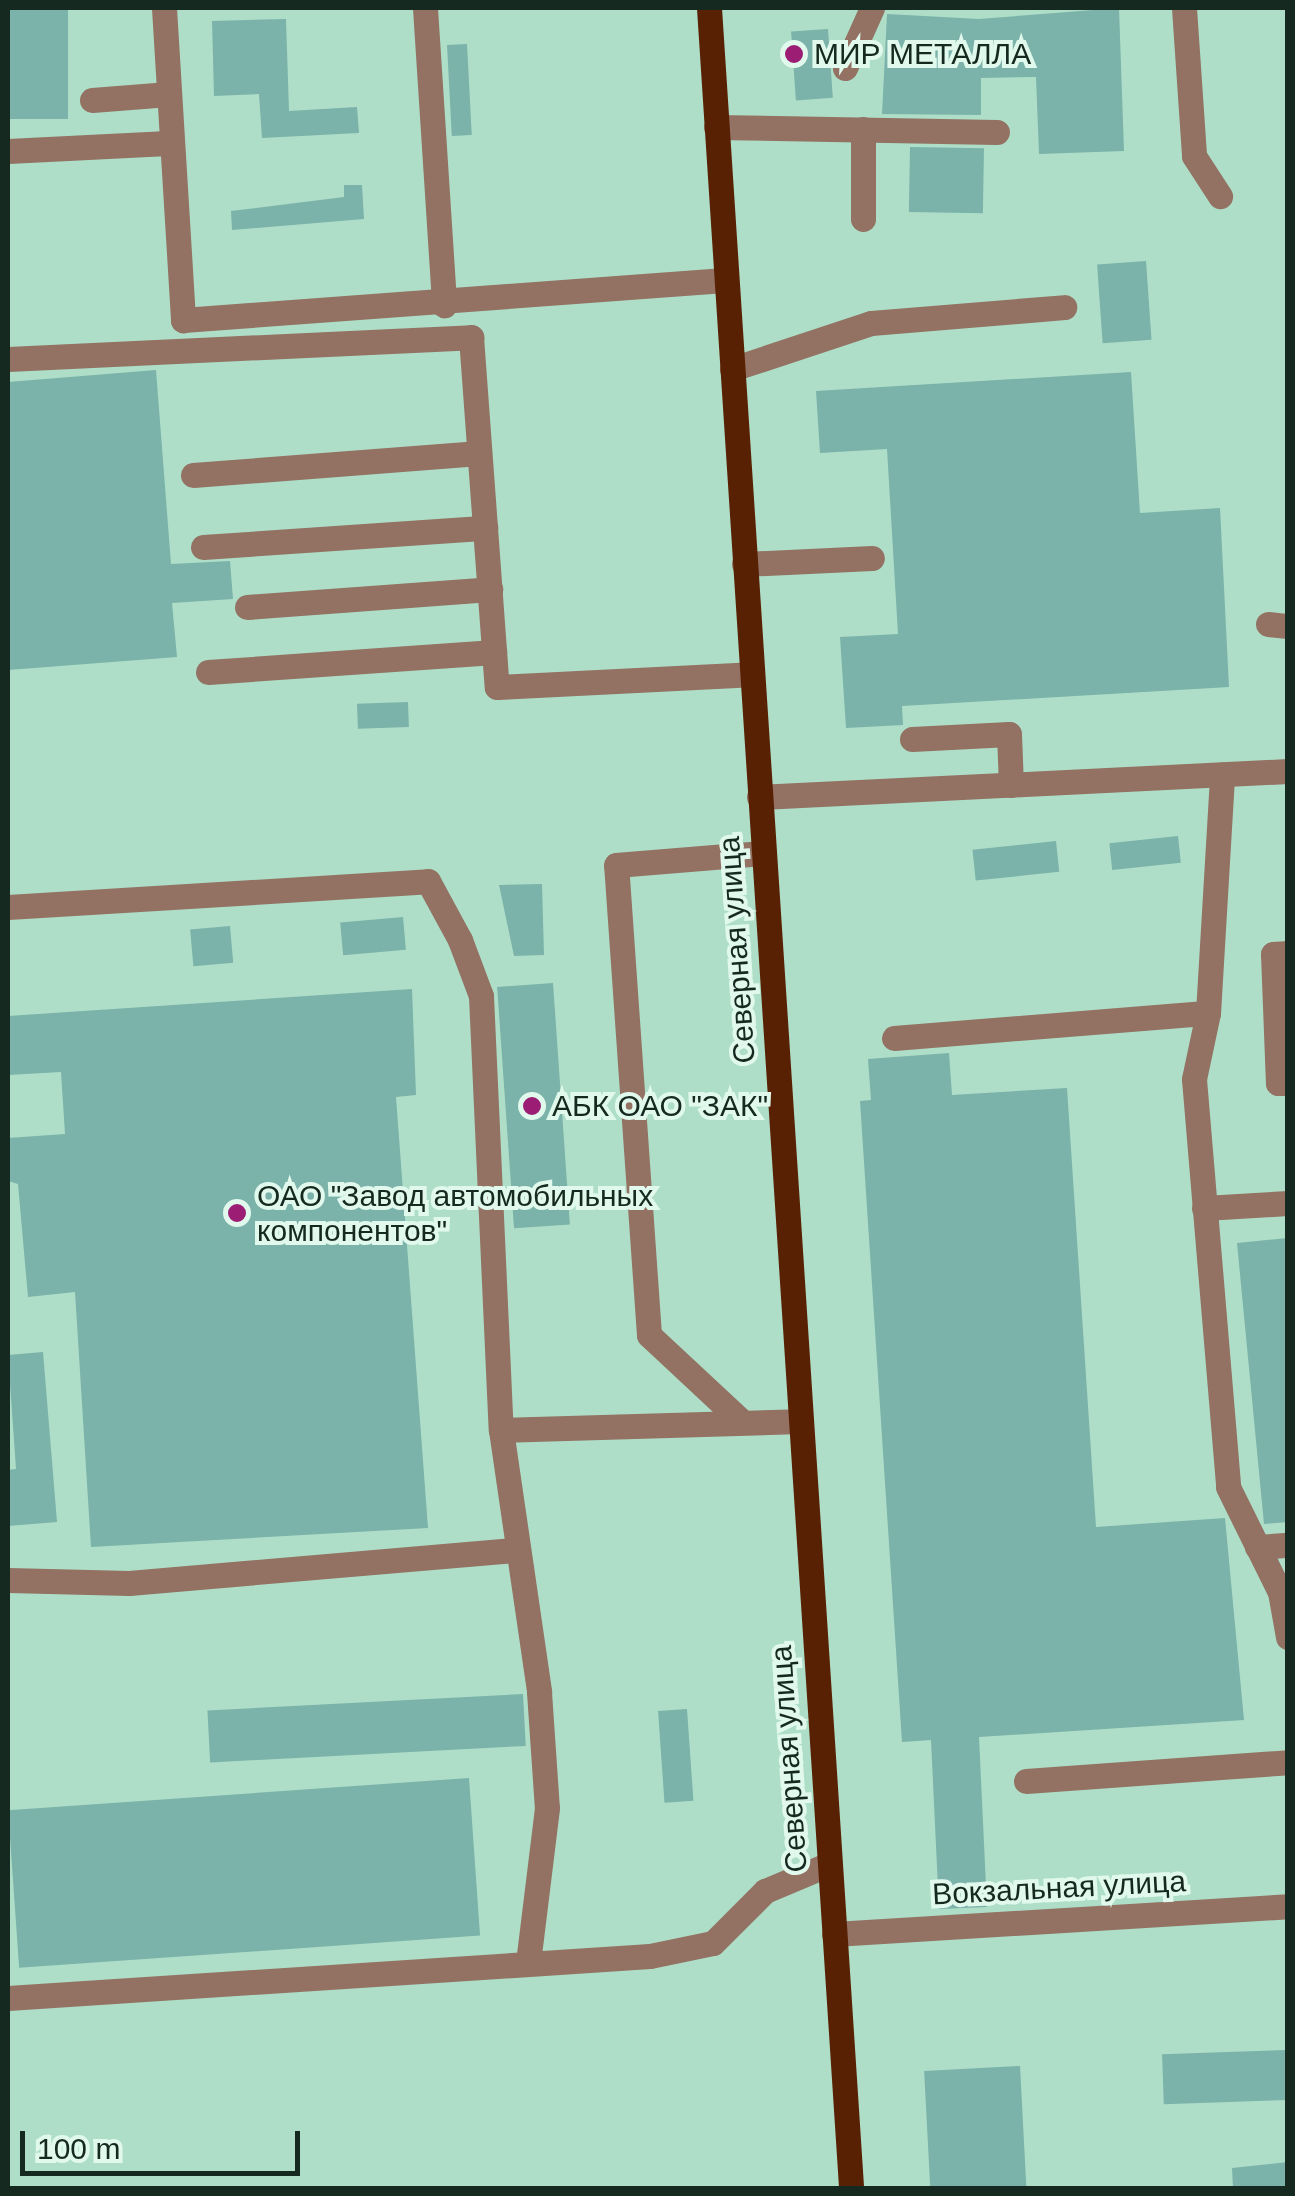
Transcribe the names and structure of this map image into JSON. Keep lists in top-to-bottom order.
{
  "streets": {
    "main road": ["Северная улица"],
    "street": ["Вокзальная улица"]
  },
  "crossings": [
    ["Северная улица", "Вокзальная улица"]
  ],
  "places": ["МИР МЕТАЛЛА", "АБК ОАО \"ЗАК\"", "ОАО \"Завод автомобильных компонентов\""],
  "scale_bar": "100 m"
}
